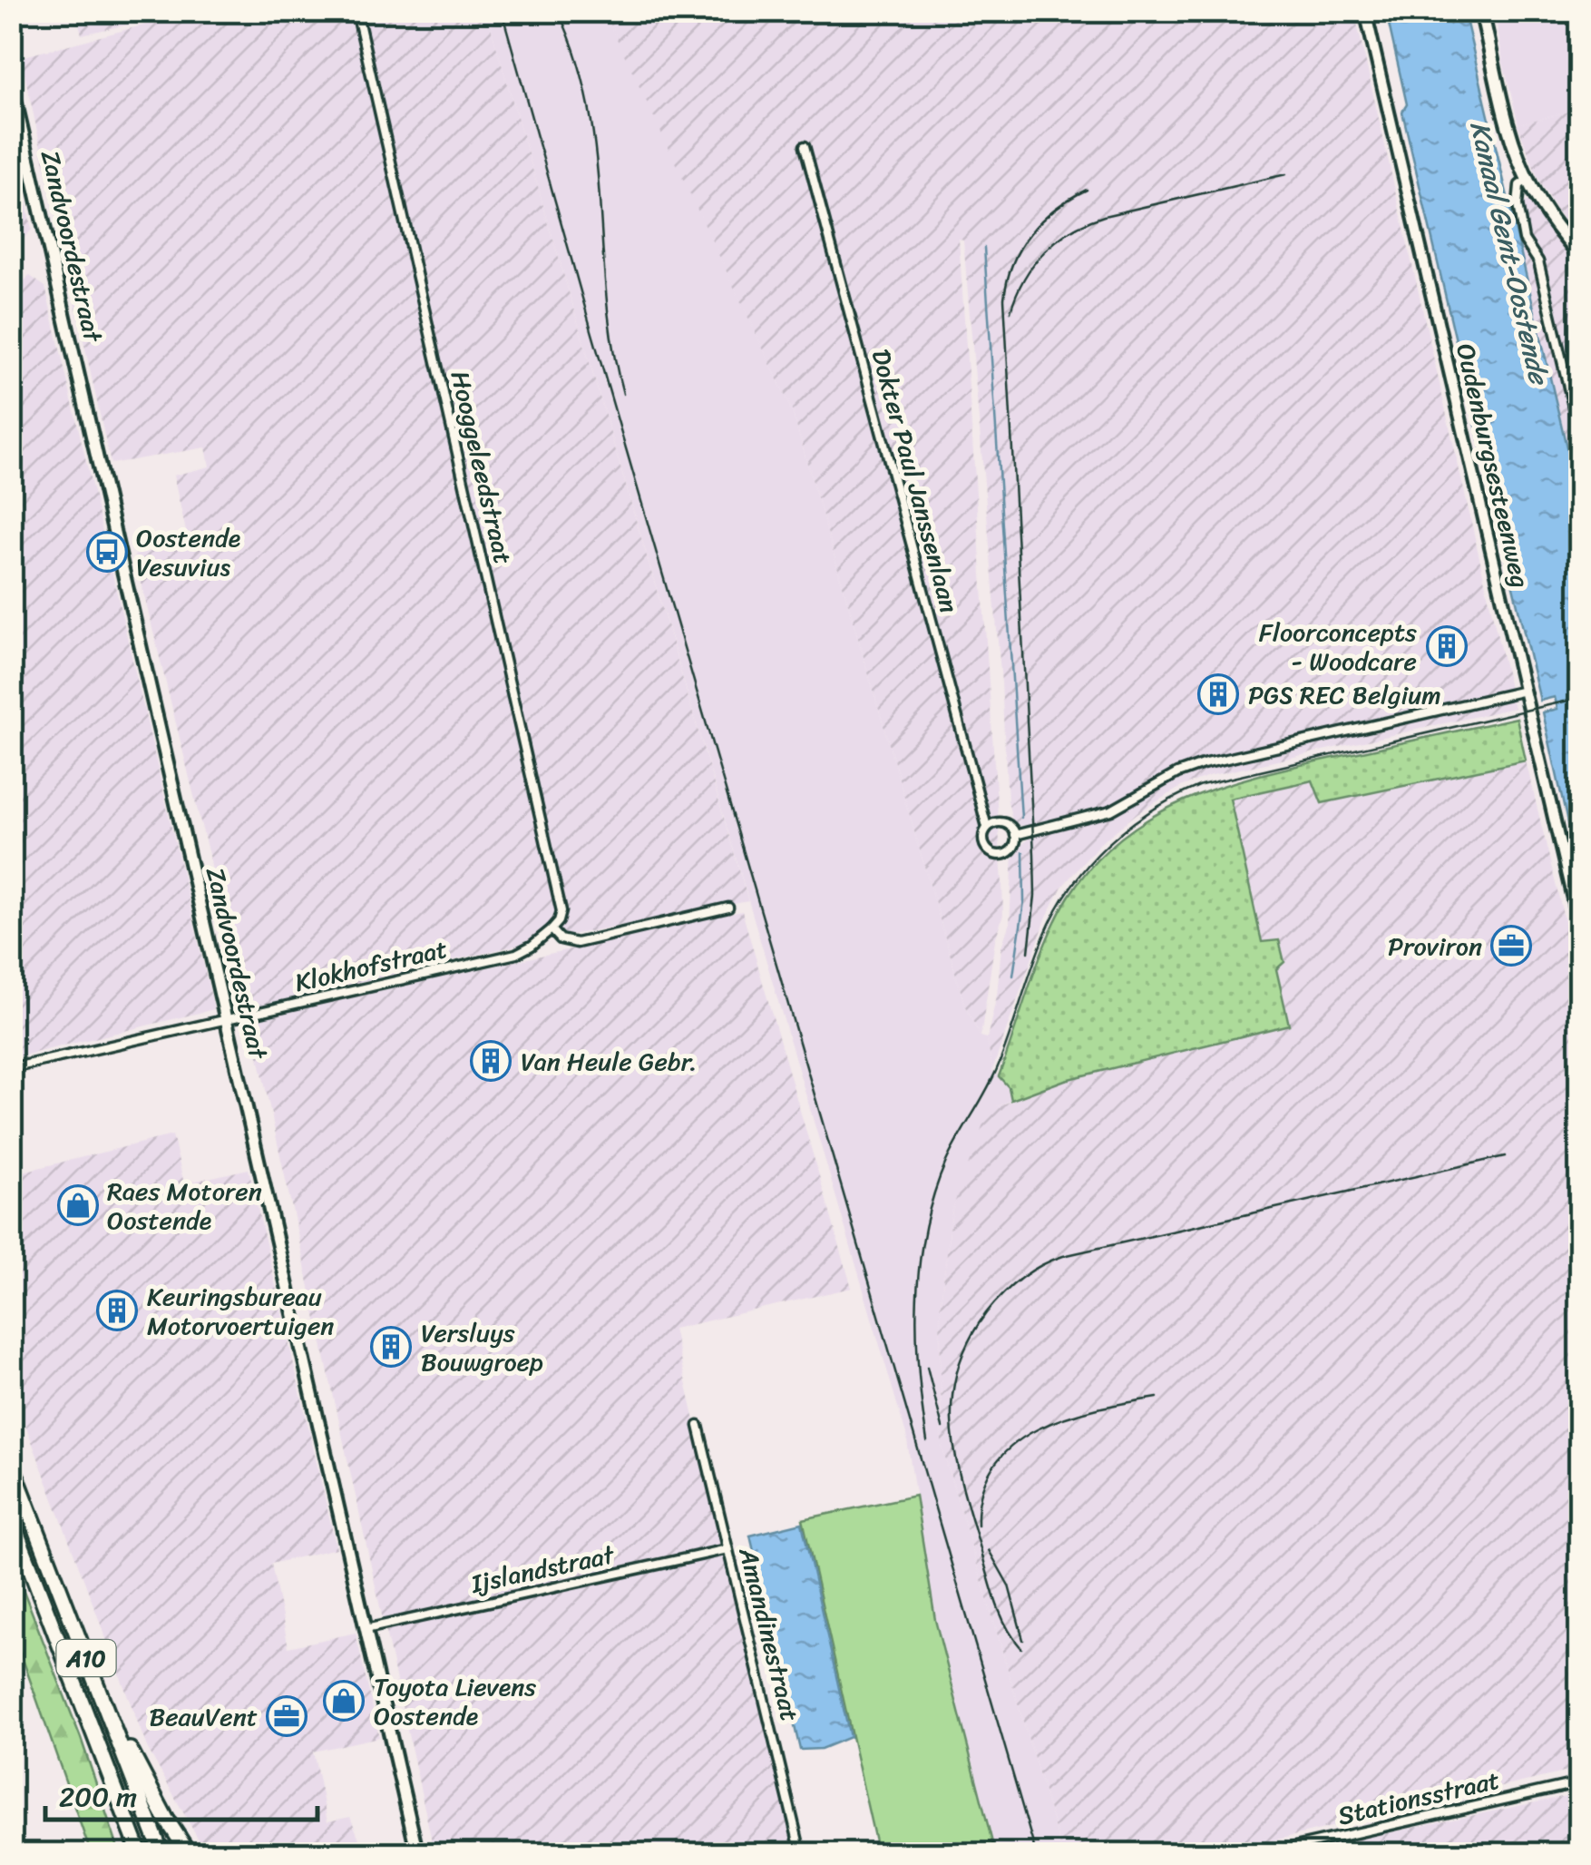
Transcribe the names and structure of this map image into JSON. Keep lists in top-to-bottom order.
{
  "streets": {
    "highway": ["A10"],
    "main road": ["Zandvoordestraat"],
    "street": [
      "Oudenburgsesteenweg",
      "Hooggeleedstraat",
      "Dokter Paul Janssenlaan",
      "Klokhofstraat",
      "Ijslandstraat",
      "Amandinestraat",
      "Stationsstraat"
    ]
  },
  "crossings": [
    ["Zandvoordestraat", "Klokhofstraat"],
    ["Zandvoordestraat", "Ijslandstraat"],
    ["Oudenburgsesteenweg", "Dokter Paul Janssenlaan"],
    ["Hooggeleedstraat", "Klokhofstraat"],
    ["Ijslandstraat", "Amandinestraat"]
  ],
  "water": ["Kanaal Gent-Oostende"],
  "places": {
    "bus stop": ["Oostende Vesuvius"],
    "building": [
      "Floorconcepts - Woodcare",
      "PGS REC Belgium",
      "Van Heule Gebr.",
      "Keuringsbureau Motorvoertuigen",
      "Versluys Bouwgroep"
    ],
    "office": ["Proviron", "BeauVent"],
    "shop": ["Raes Motoren Oostende", "Toyota Lievens Oostende"]
  },
  "scale_bar": "200 m"
}
